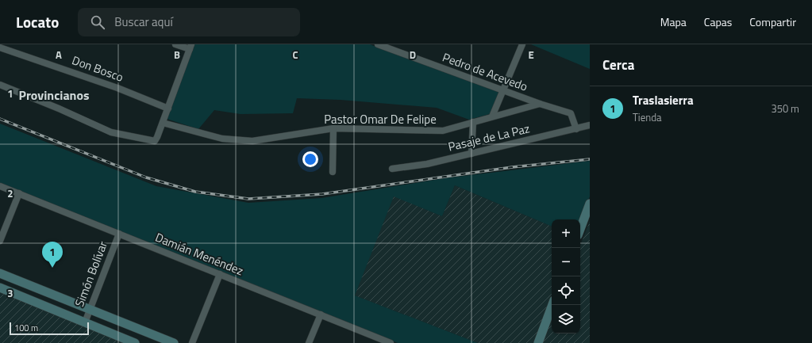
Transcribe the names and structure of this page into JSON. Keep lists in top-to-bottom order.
{
  "streets": {
    "street": [
      "Don Bosco",
      "Pedro de Acevedo",
      "Pastor Omar De Felipe",
      "Pasaje de La Paz",
      "Damián Menéndez",
      "Simón Bolívar"
    ]
  },
  "crossings": [
    ["Pedro de Acevedo", "Pastor Omar De Felipe"],
    ["Pedro de Acevedo", "Pasaje de La Paz"],
    ["Damián Menéndez", "Simón Bolívar"]
  ],
  "districts": ["Provincianos"],
  "scale_bar": "100 m",
  "page": {
    "header": "Locato",
    "search": "Buscar aquí",
    "nav": ["Mapa", "Capas", "Compartir"],
    "heading": "Cerca",
    "list": [
      {
        "mark": "1",
        "name": "Traslasierra",
        "note": "Tienda",
        "value": "350 m"
      }
    ],
    "map_buttons": ["+", "−"],
    "pins": "1",
    "scale": "100 m"
  },
  "grid": {
    "columns": [
      "A",
      "B",
      "C",
      "D",
      "E"
    ],
    "rows": ["1", "2", "3"]
  }
}
